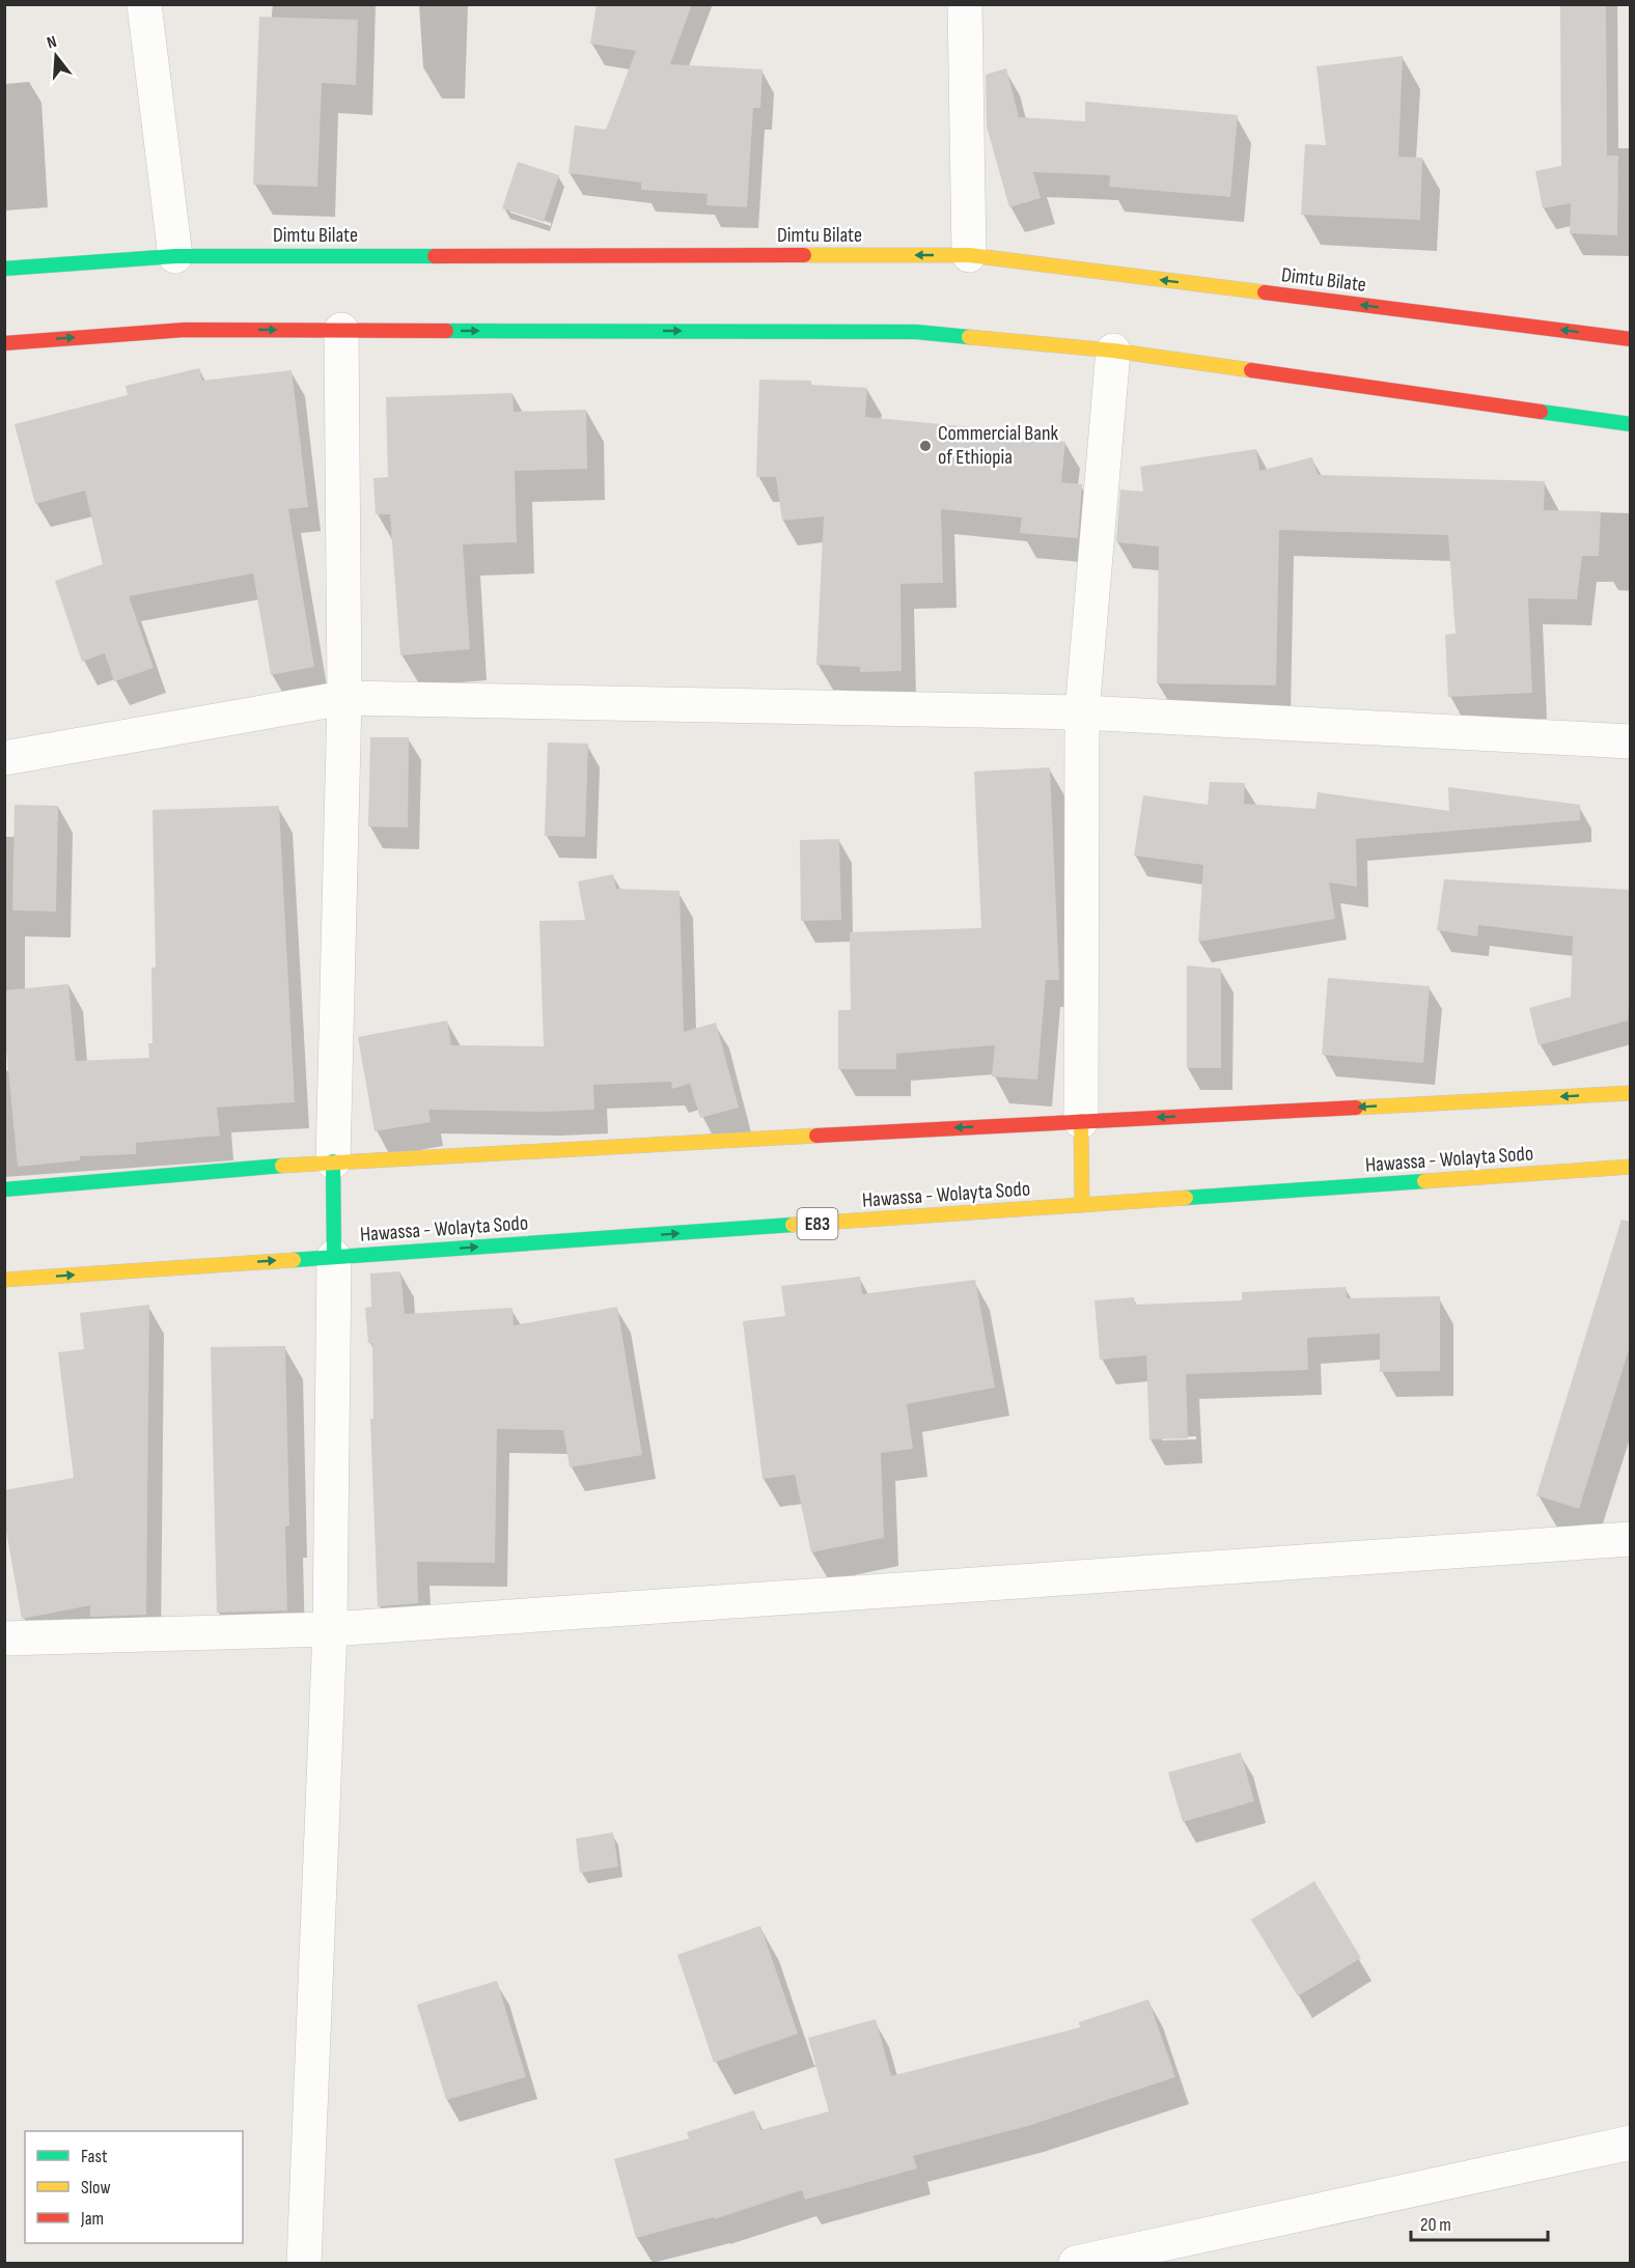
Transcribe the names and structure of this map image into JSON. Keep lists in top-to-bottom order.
{
  "streets": {
    "main road": ["Dimtu Bilate", "Hawassa - Wolayta Sodo", "E83"]
  },
  "places": ["Commercial Bank of Ethiopia"],
  "legend": ["Fast", "Slow", "Jam"],
  "scale_bar": "20 m",
  "north": "top"
}
